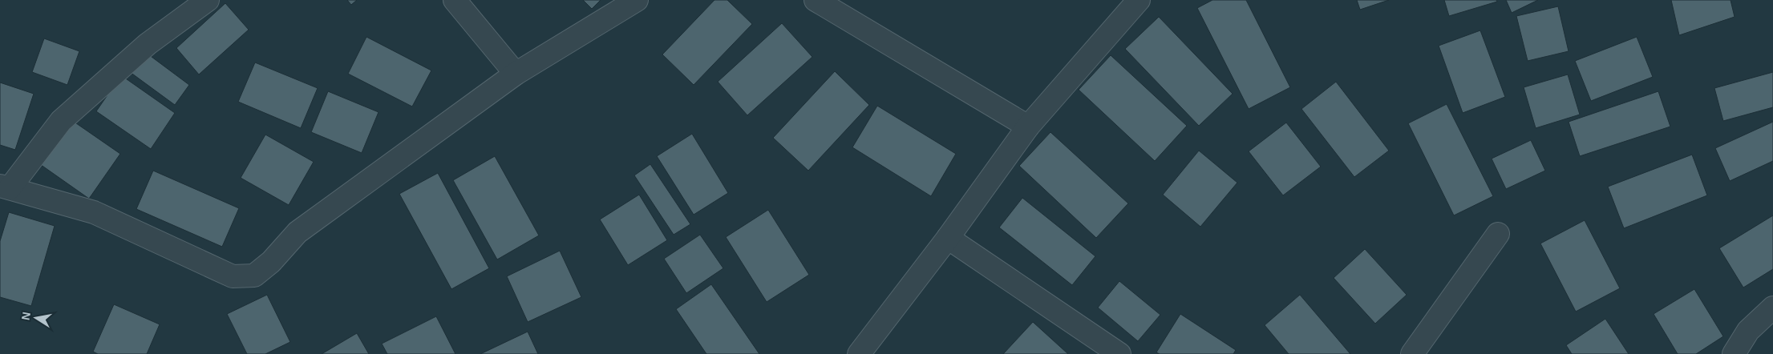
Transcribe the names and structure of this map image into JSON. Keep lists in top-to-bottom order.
{
  "north": "left"
}
